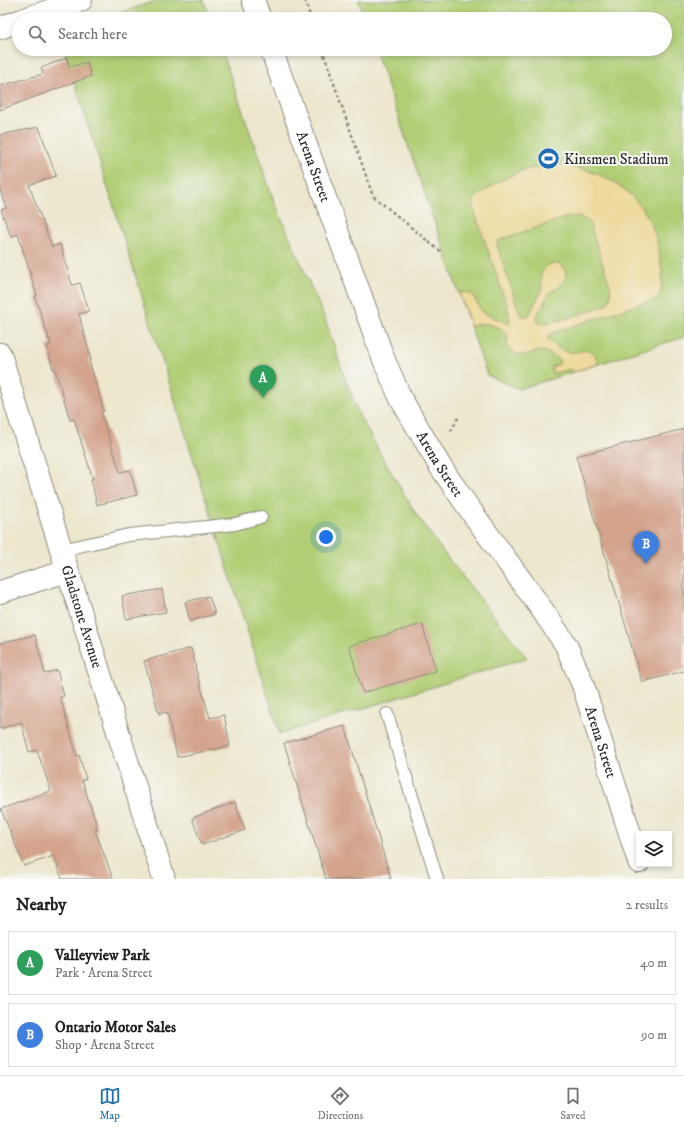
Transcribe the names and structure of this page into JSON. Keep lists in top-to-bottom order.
{
  "streets": {
    "street": ["Arena Street", "Gladstone Avenue"]
  },
  "places": {
    "sports": ["Kinsmen Stadium"]
  },
  "page": {
    "search": "Search here",
    "pins": ["A", "B"],
    "heading": ["Nearby", "2 results"],
    "list": [
      {
        "mark": "A",
        "name": "Valleyview Park",
        "note": "Park · Arena Street",
        "value": "40 m"
      },
      {
        "mark": "B",
        "name": "Ontario Motor Sales",
        "note": "Shop · Arena Street",
        "value": "90 m"
      }
    ],
    "nav": ["Map", "Directions", "Saved"]
  }
}
